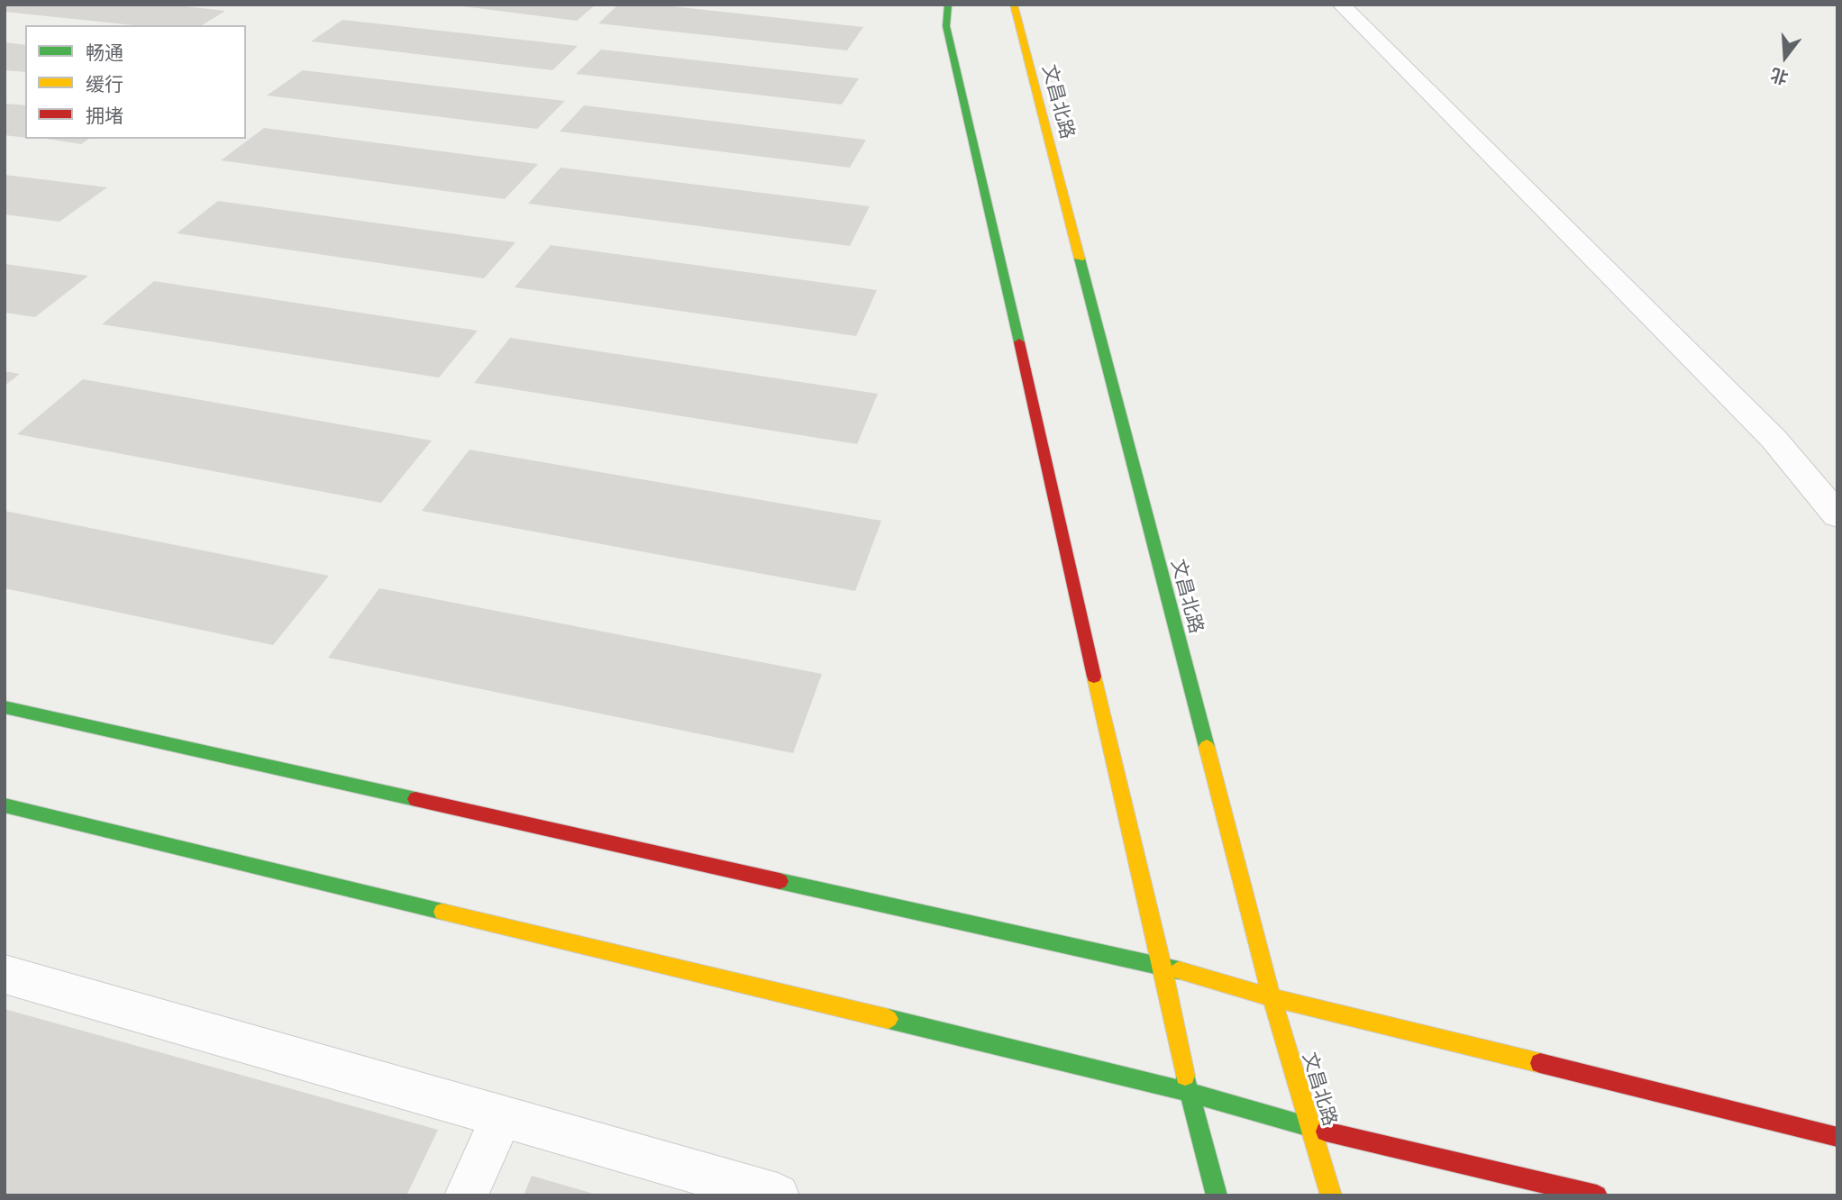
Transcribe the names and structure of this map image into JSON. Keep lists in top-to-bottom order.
{
  "streets": {
    "main road": ["文昌北路"]
  },
  "legend": ["畅通", "缓行", "拥堵"],
  "north": "bottom"
}
